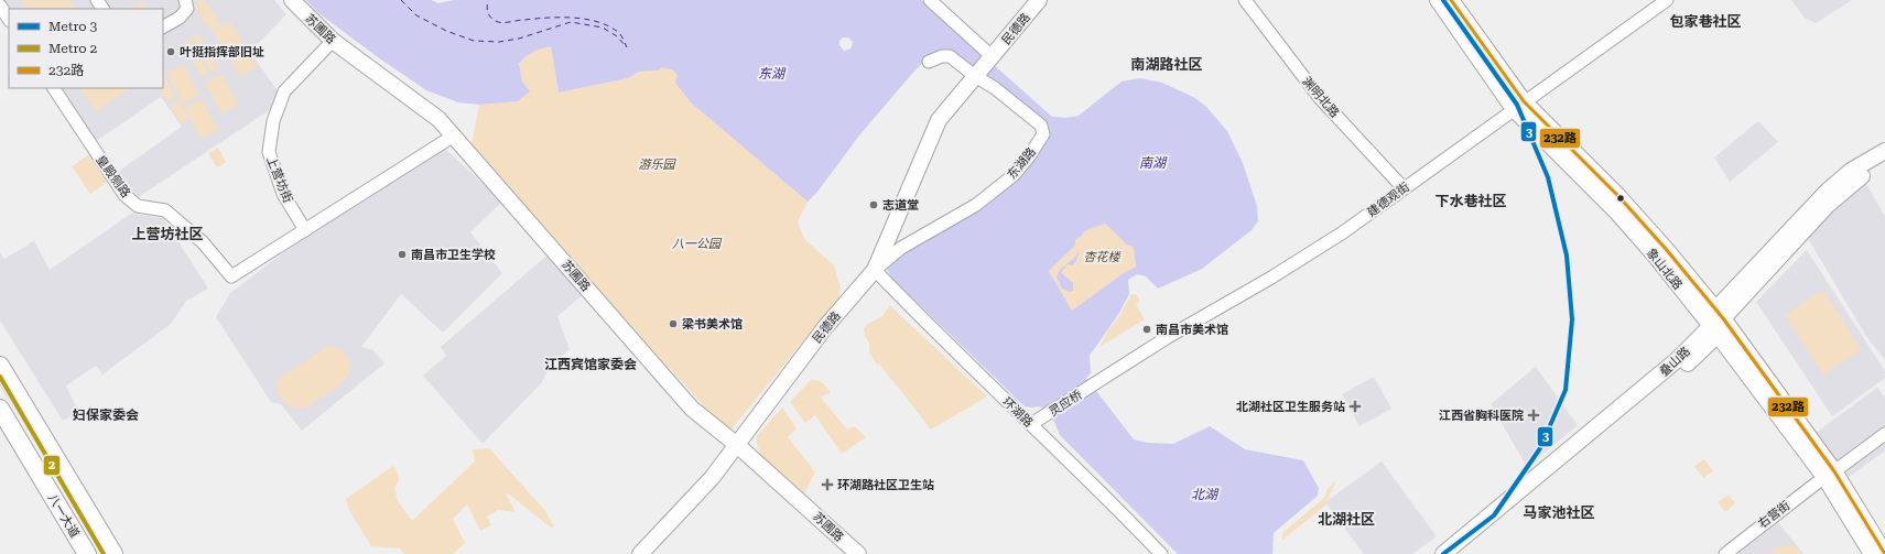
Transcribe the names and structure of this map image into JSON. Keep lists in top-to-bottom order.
{
  "streets": {
    "highway": ["八一大道"],
    "main road": [
      "苏圃路",
      "民德路",
      "象山北路",
      "叠山路"
    ],
    "street": [
      "渊明北路",
      "东湖路",
      "皇殿侧路",
      "上营坊街",
      "建德观街",
      "灵应桥",
      "环湖路",
      "右营街"
    ]
  },
  "crossings": [
    ["苏圃路", "民德路"],
    ["苏圃路", "上营坊街"],
    ["民德路", "东湖路"],
    ["民德路", "环湖路"],
    ["渊明北路", "建德观街"],
    ["东湖路", "环湖路"],
    ["皇殿侧路", "上营坊街"],
    ["建德观街", "象山北路"],
    ["建德观街", "灵应桥"],
    ["象山北路", "叠山路"],
    ["象山北路", "右营街"],
    ["灵应桥", "环湖路"]
  ],
  "districts": [
    "包家巷社区",
    "南湖路社区",
    "下水巷社区",
    "上营坊社区",
    "江西宾馆家委会",
    "妇保家委会",
    "马家池社区",
    "北湖社区"
  ],
  "water": ["东湖", "南湖", "北湖"],
  "parks": ["游乐园", "八一公园", "杏花楼"],
  "places": {
    "other": [
      "叶挺指挥部旧址",
      "志道堂",
      "南昌市卫生学校",
      "梁书美术馆",
      "南昌市美术馆"
    ],
    "health": ["北湖社区卫生服务站", "江西省胸科医院", "环湖路社区卫生站"]
  },
  "lines": ["metro line 3", "transit line 232路", "metro line 2"],
  "legend": ["Metro 3", "Metro 2", "232路"]
}
